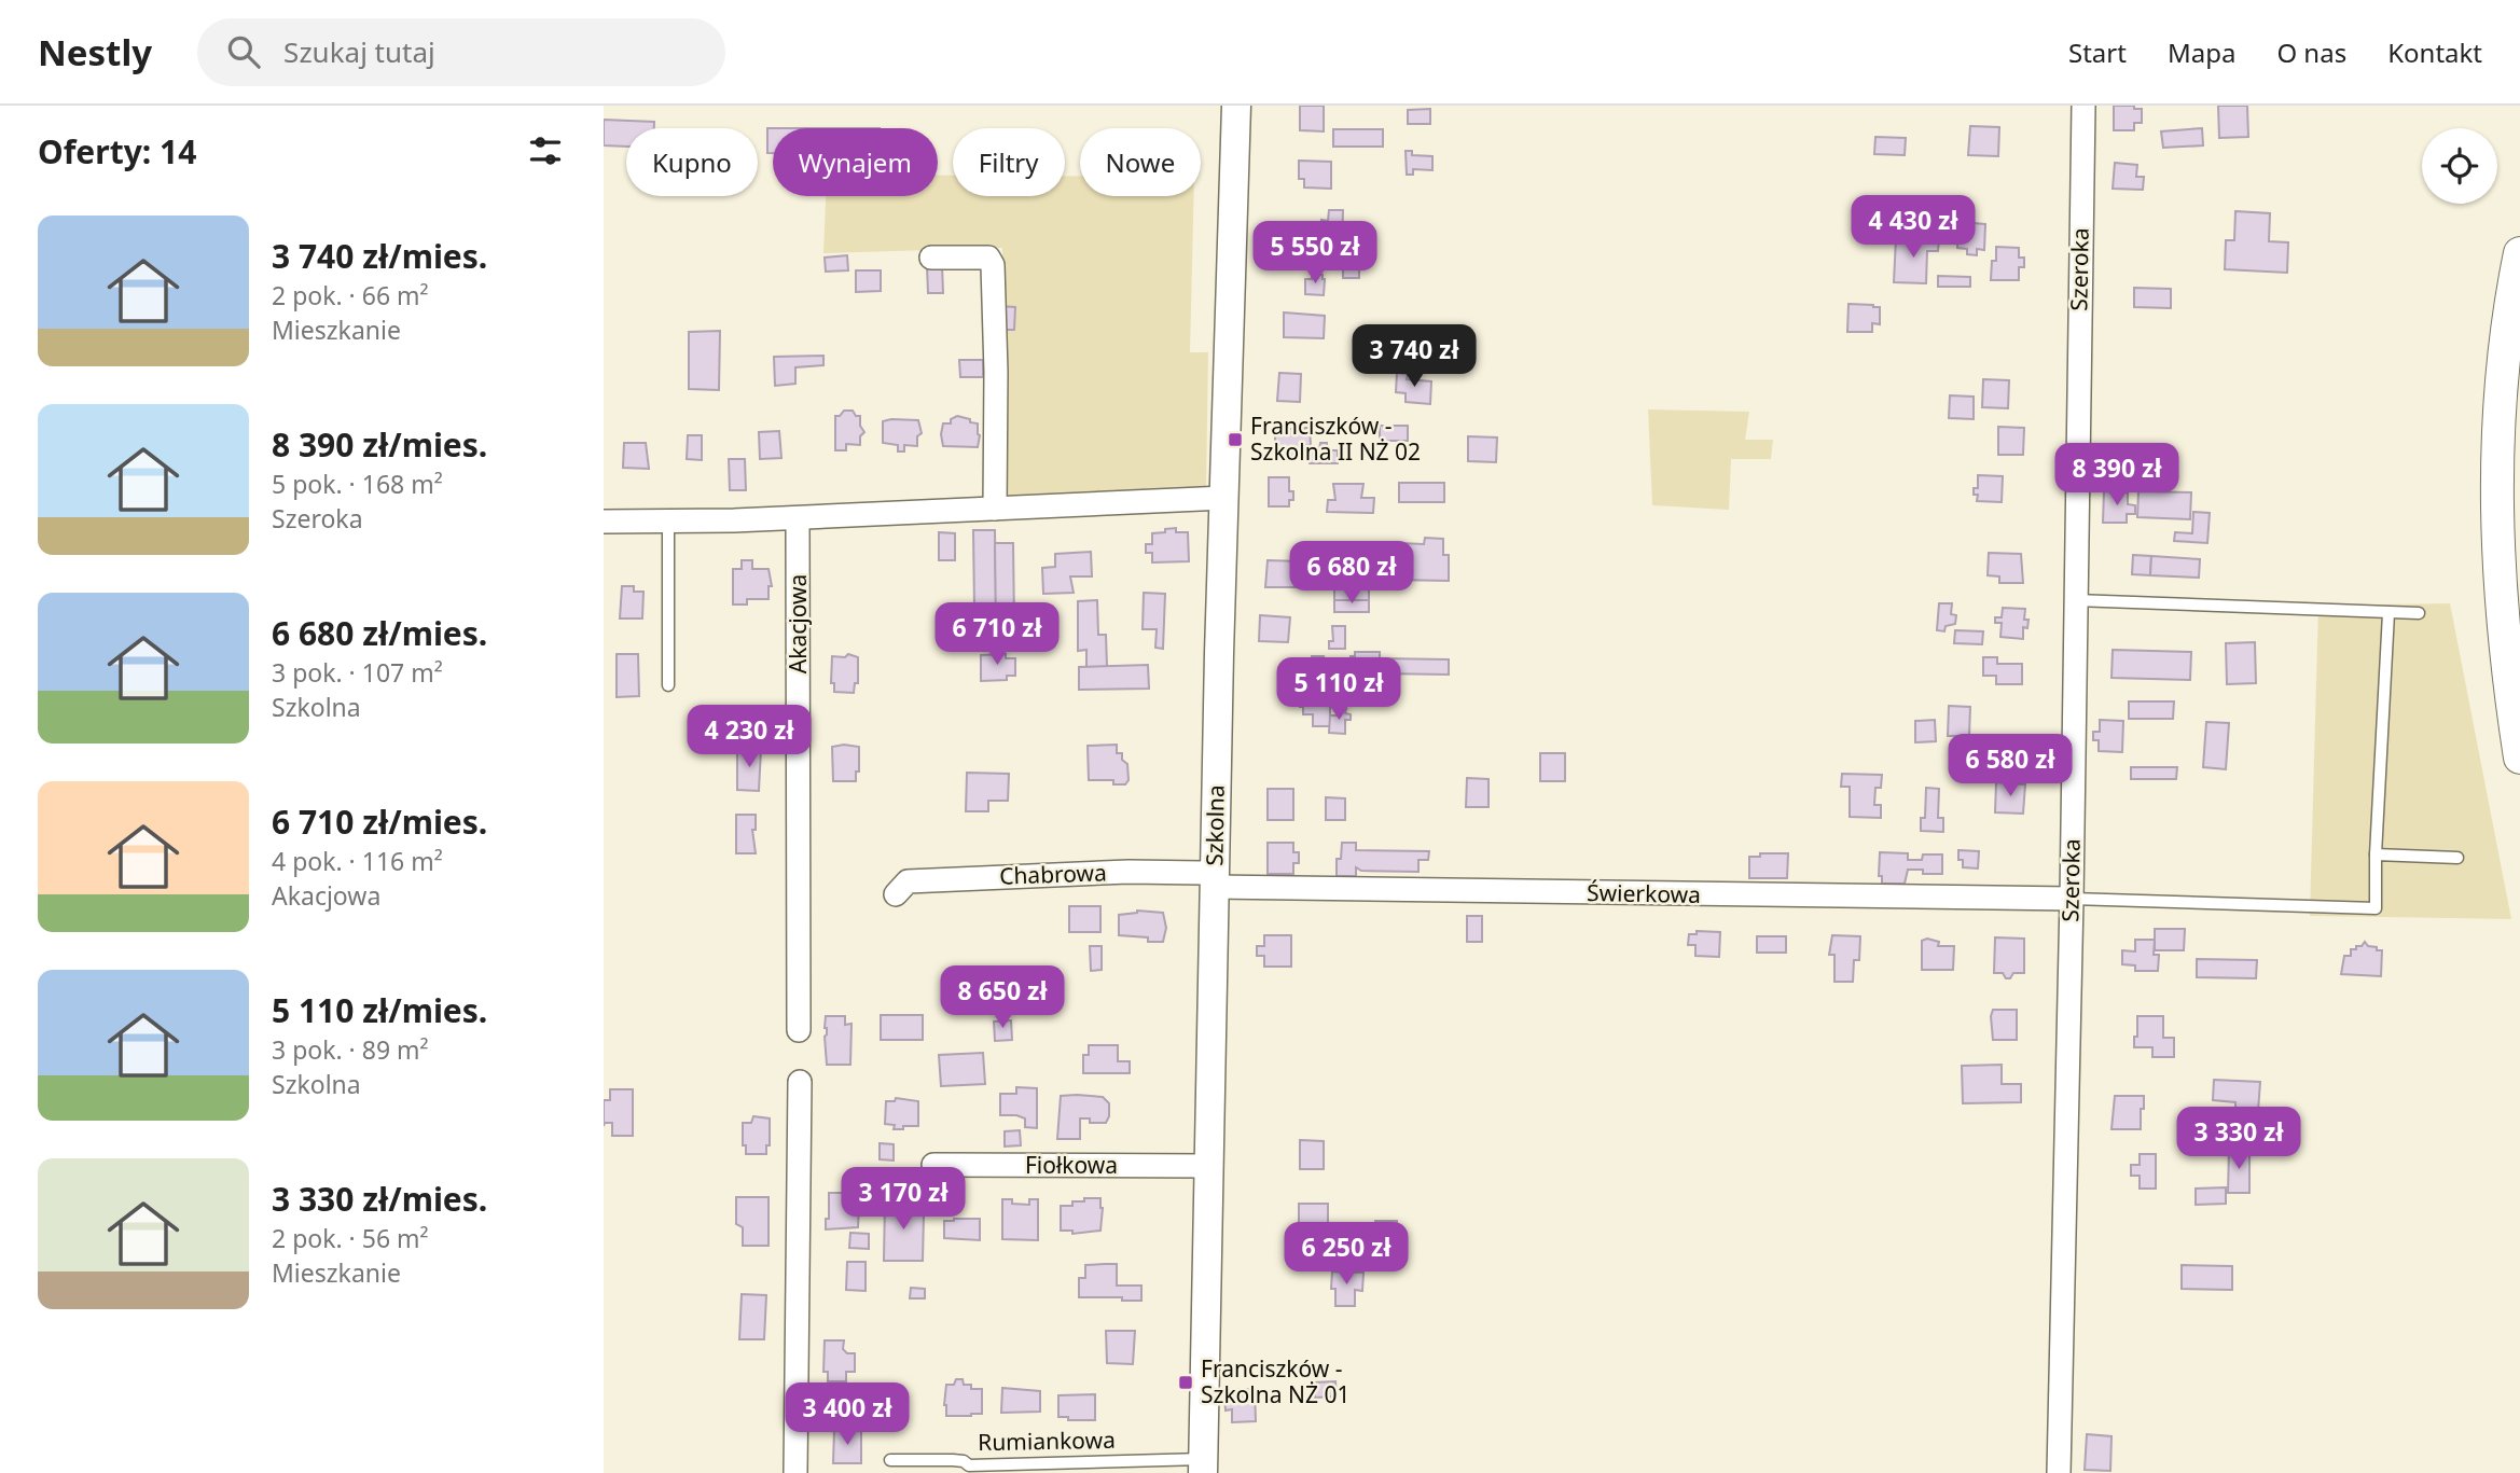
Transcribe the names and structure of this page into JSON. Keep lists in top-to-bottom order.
{
  "streets": {
    "street": [
      "Szeroka",
      "Akacjowa",
      "Szkolna",
      "Chabrowa",
      "Świerkowa",
      "Fiołkowa"
    ],
    "lane": ["Rumiankowa"]
  },
  "crossings": [
    ["Szeroka", "Świerkowa"],
    ["Szkolna", "Chabrowa"],
    ["Szkolna", "Świerkowa"],
    ["Szkolna", "Fiołkowa"],
    ["Szkolna", "Rumiankowa"],
    ["Chabrowa", "Świerkowa"]
  ],
  "places": {
    "transit": ["Franciszków - Szkolna II NŻ 02", "Franciszków - Szkolna NŻ 01"]
  },
  "page": {
    "header": "Nestly",
    "search": "Szukaj tutaj",
    "nav": [
      "Start",
      "Mapa",
      "O nas",
      "Kontakt"
    ],
    "heading": "Oferty: 14",
    "chip": [
      "Kupno",
      "Wynajem",
      "Filtry",
      "Nowe"
    ],
    "price": [
      "4 430 zł",
      "5 550 zł",
      "3 740 zł",
      "8 390 zł",
      "6 680 zł",
      "6 710 zł",
      "5 110 zł",
      "4 230 zł",
      "6 580 zł",
      "8 650 zł",
      "3 330 zł",
      "3 170 zł",
      "6 250 zł",
      "3 400 zł"
    ],
    "list": [
      {
        "name": "3 740 zł/mies.",
        "note": "2 pok. · 66 m² · Mieszkanie"
      },
      {
        "name": "8 390 zł/mies.",
        "note": "5 pok. · 168 m² · Szeroka"
      },
      {
        "name": "6 680 zł/mies.",
        "note": "3 pok. · 107 m² · Szkolna"
      },
      {
        "name": "6 710 zł/mies.",
        "note": "4 pok. · 116 m² · Akacjowa"
      },
      {
        "name": "5 110 zł/mies.",
        "note": "3 pok. · 89 m² · Szkolna"
      },
      {
        "name": "3 330 zł/mies.",
        "note": "2 pok. · 56 m² · Mieszkanie"
      }
    ]
  }
}
